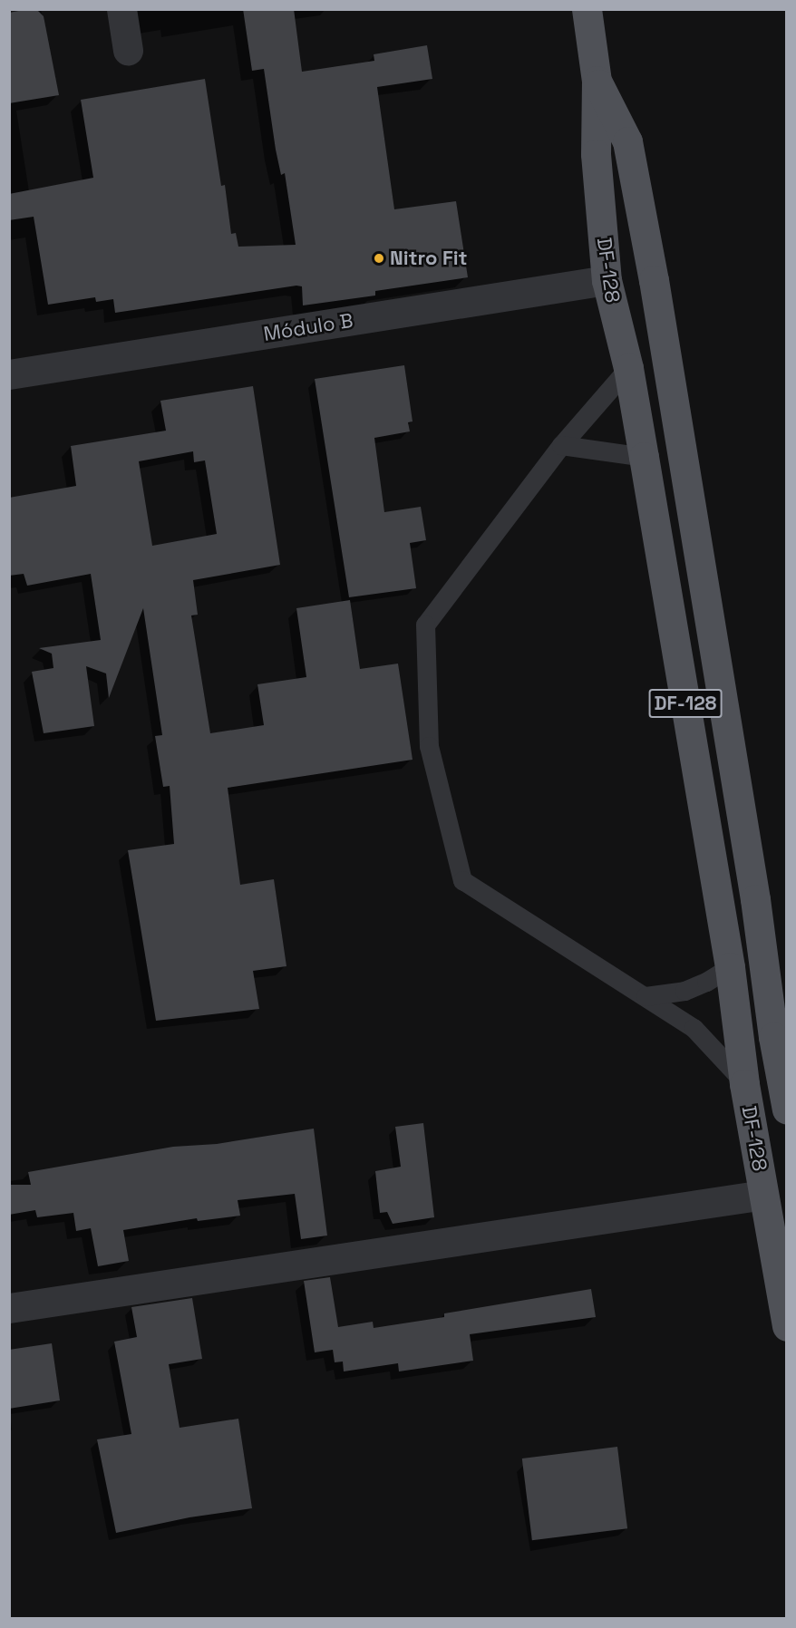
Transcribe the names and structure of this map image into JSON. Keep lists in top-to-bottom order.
{
  "streets": {
    "main road": ["DF-128"],
    "street": ["Módulo B"]
  },
  "crossings": [
    ["DF-128", "Módulo B"]
  ],
  "places": ["Nitro Fit"]
}
